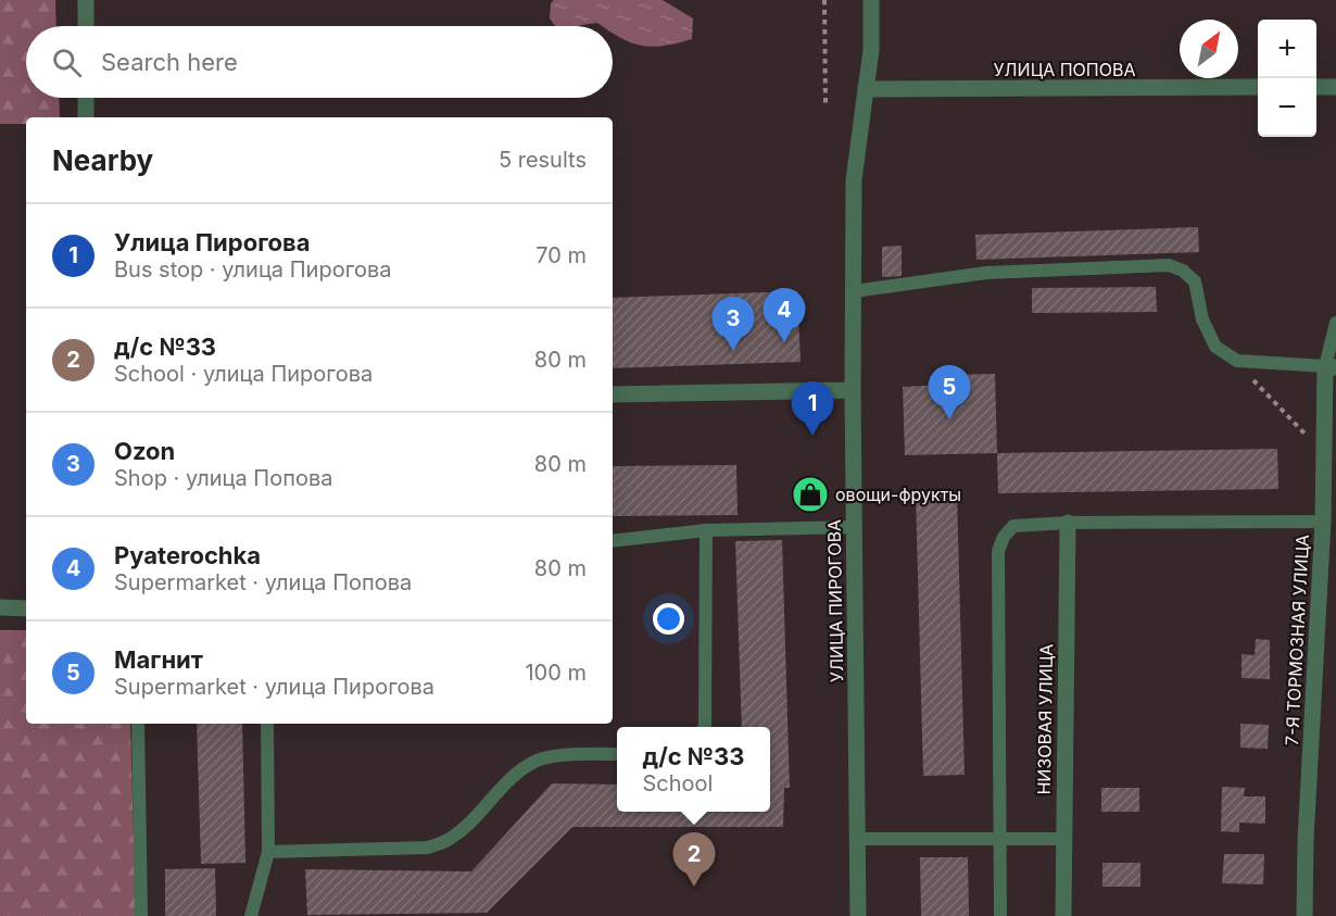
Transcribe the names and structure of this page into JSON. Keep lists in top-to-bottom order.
{
  "streets": {
    "street": [
      "УЛИЦА ПОПОВА",
      "УЛИЦА ПИРОГОВА",
      "7-Я ТОРМОЗНАЯ УЛИЦА",
      "НИЗОВАЯ УЛИЦА"
    ]
  },
  "crossings": [
    ["УЛИЦА ПОПОВА", "УЛИЦА ПИРОГОВА"]
  ],
  "places": {
    "shop": ["овощи-фрукты"]
  },
  "north": "top right",
  "page": {
    "map_buttons": ["+", "−"],
    "search": "Search here",
    "heading": ["Nearby", "5 results"],
    "list": [
      {
        "mark": "1",
        "name": "Улица Пирогова",
        "note": "Bus stop · улица Пирогова",
        "value": "70 m"
      },
      {
        "mark": "2",
        "name": "д/с №33",
        "note": "School · улица Пирогова",
        "value": "80 m"
      },
      {
        "mark": "3",
        "name": "Ozon",
        "note": "Shop · улица Попова",
        "value": "80 m"
      },
      {
        "mark": "4",
        "name": "Pyaterochka",
        "note": "Supermarket · улица Попова",
        "value": "80 m"
      },
      {
        "mark": "5",
        "name": "Магнит",
        "note": "Supermarket · улица Пирогова",
        "value": "100 m"
      }
    ],
    "pins": [
      "4",
      "3",
      "5",
      "1",
      "2"
    ],
    "popup": ["д/с №33", "School"]
  }
}
